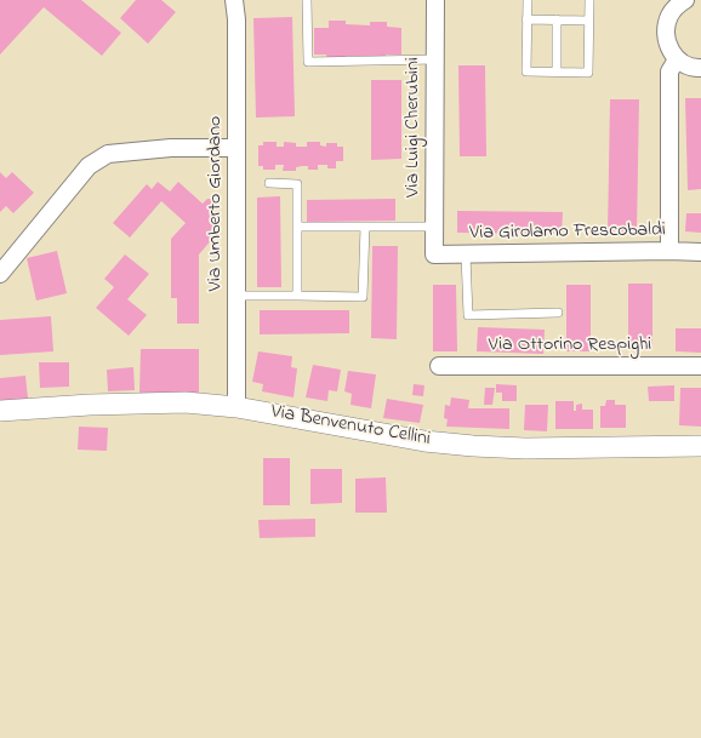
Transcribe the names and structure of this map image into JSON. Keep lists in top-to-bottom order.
{
  "streets": {
    "street": [
      "Via Luigi Cherubini",
      "Via Umberto Giordano",
      "Via Girolamo Frescobaldi",
      "Via Ottorino Respighi",
      "Via Benvenuto Cellini"
    ]
  },
  "crossings": [
    ["Via Luigi Cherubini", "Via Girolamo Frescobaldi"],
    ["Via Umberto Giordano", "Via Benvenuto Cellini"]
  ]
}
